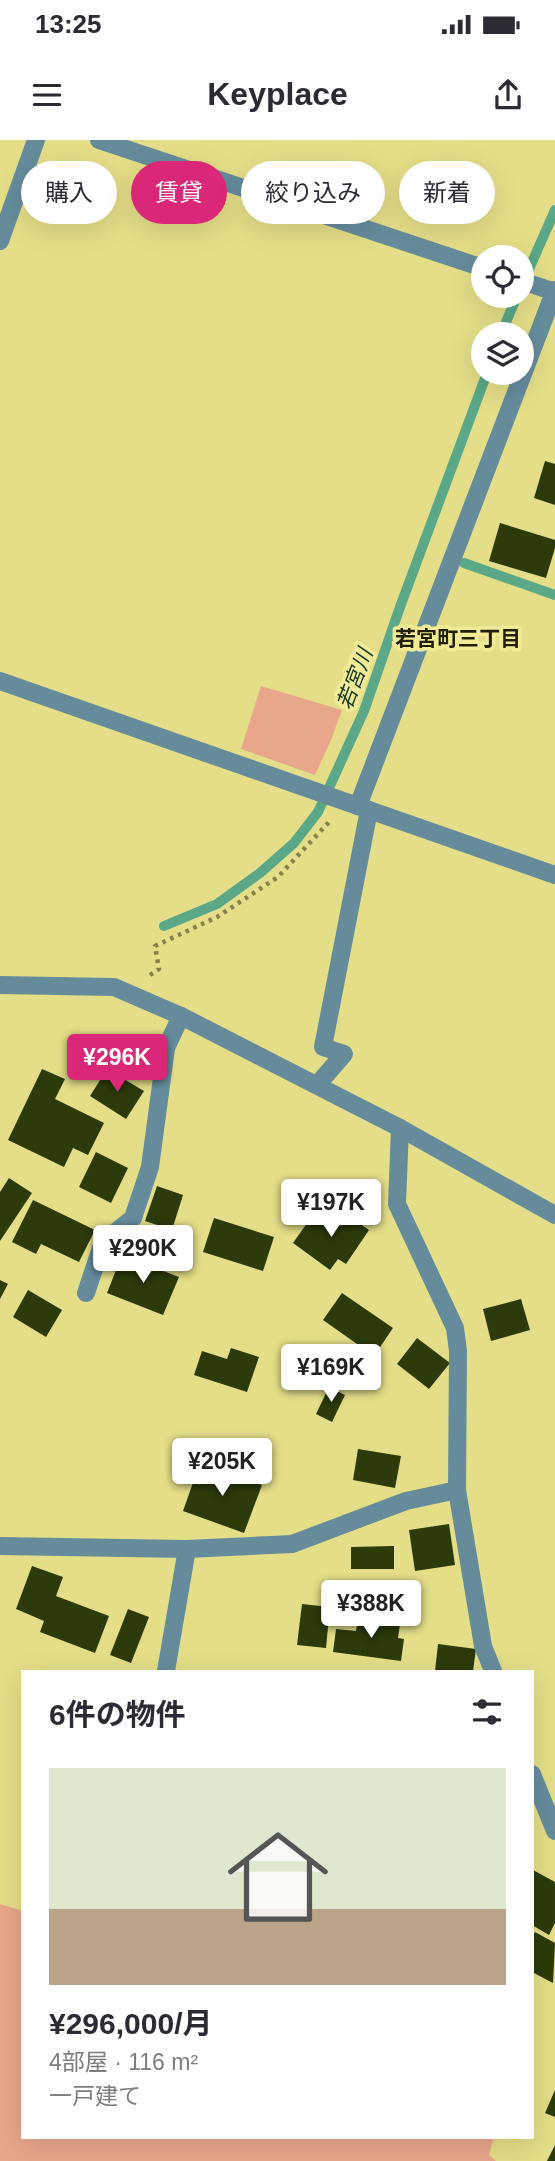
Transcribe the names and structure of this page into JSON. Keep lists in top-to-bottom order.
{
  "districts": ["若宮町三丁目"],
  "water": ["若宮川"],
  "page": {
    "status": "13:25",
    "header": "Keyplace",
    "chip": [
      "購入",
      "賃貸",
      "絞り込み",
      "新着"
    ],
    "price": [
      "¥296K",
      "¥197K",
      "¥290K",
      "¥169K",
      "¥205K",
      "¥388K"
    ],
    "heading": "6件の物件",
    "list": [
      {
        "name": "¥296,000/月",
        "note": "4部屋 · 116 m² · 一戸建て"
      }
    ]
  }
}
